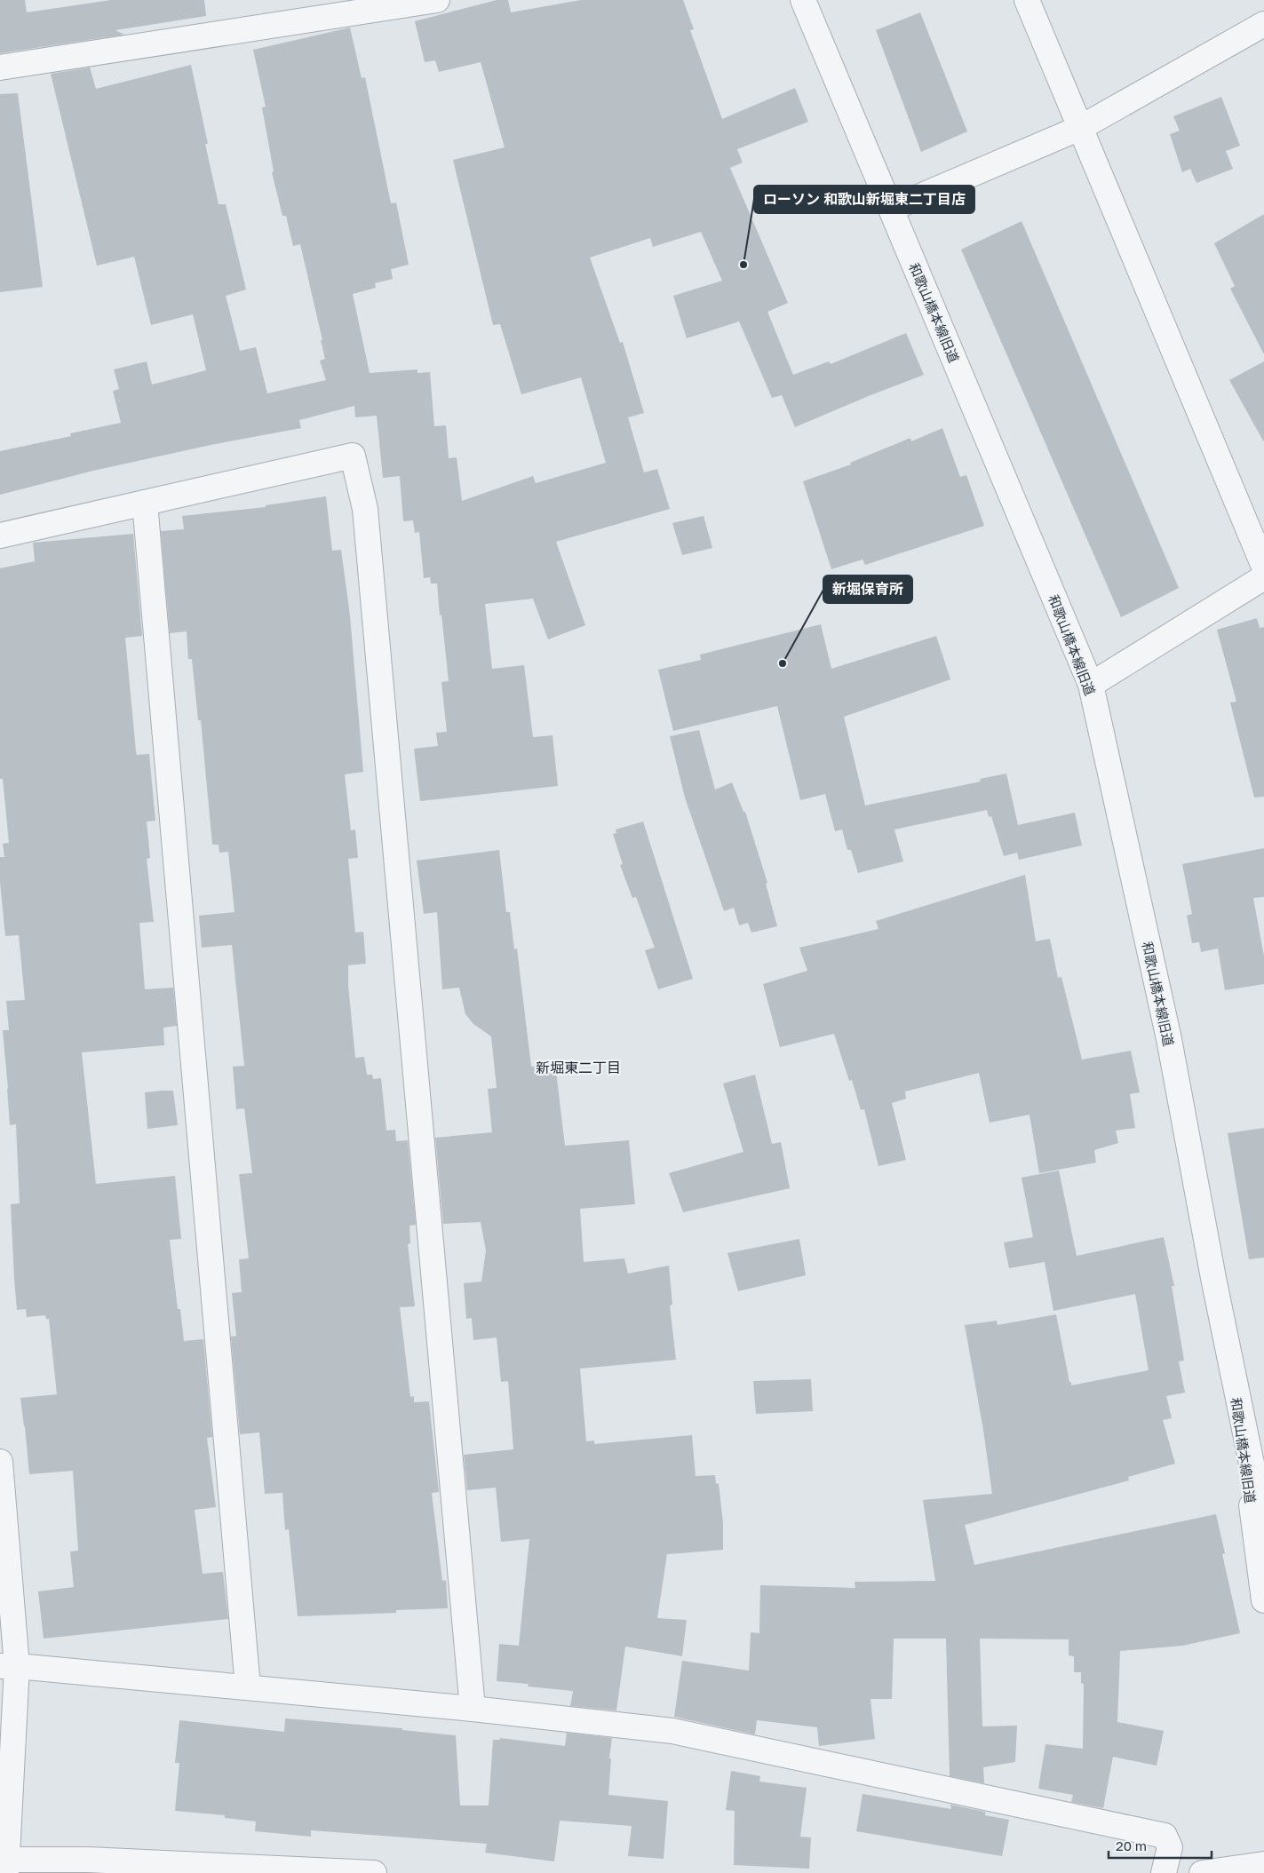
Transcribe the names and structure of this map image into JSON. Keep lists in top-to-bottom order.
{
  "streets": {
    "street": ["和歌山橋本線旧道"]
  },
  "districts": ["新堀東二丁目"],
  "places": ["ローソン 和歌山新堀東二丁目店", "新堀保育所"],
  "scale_bar": "20 m"
}
